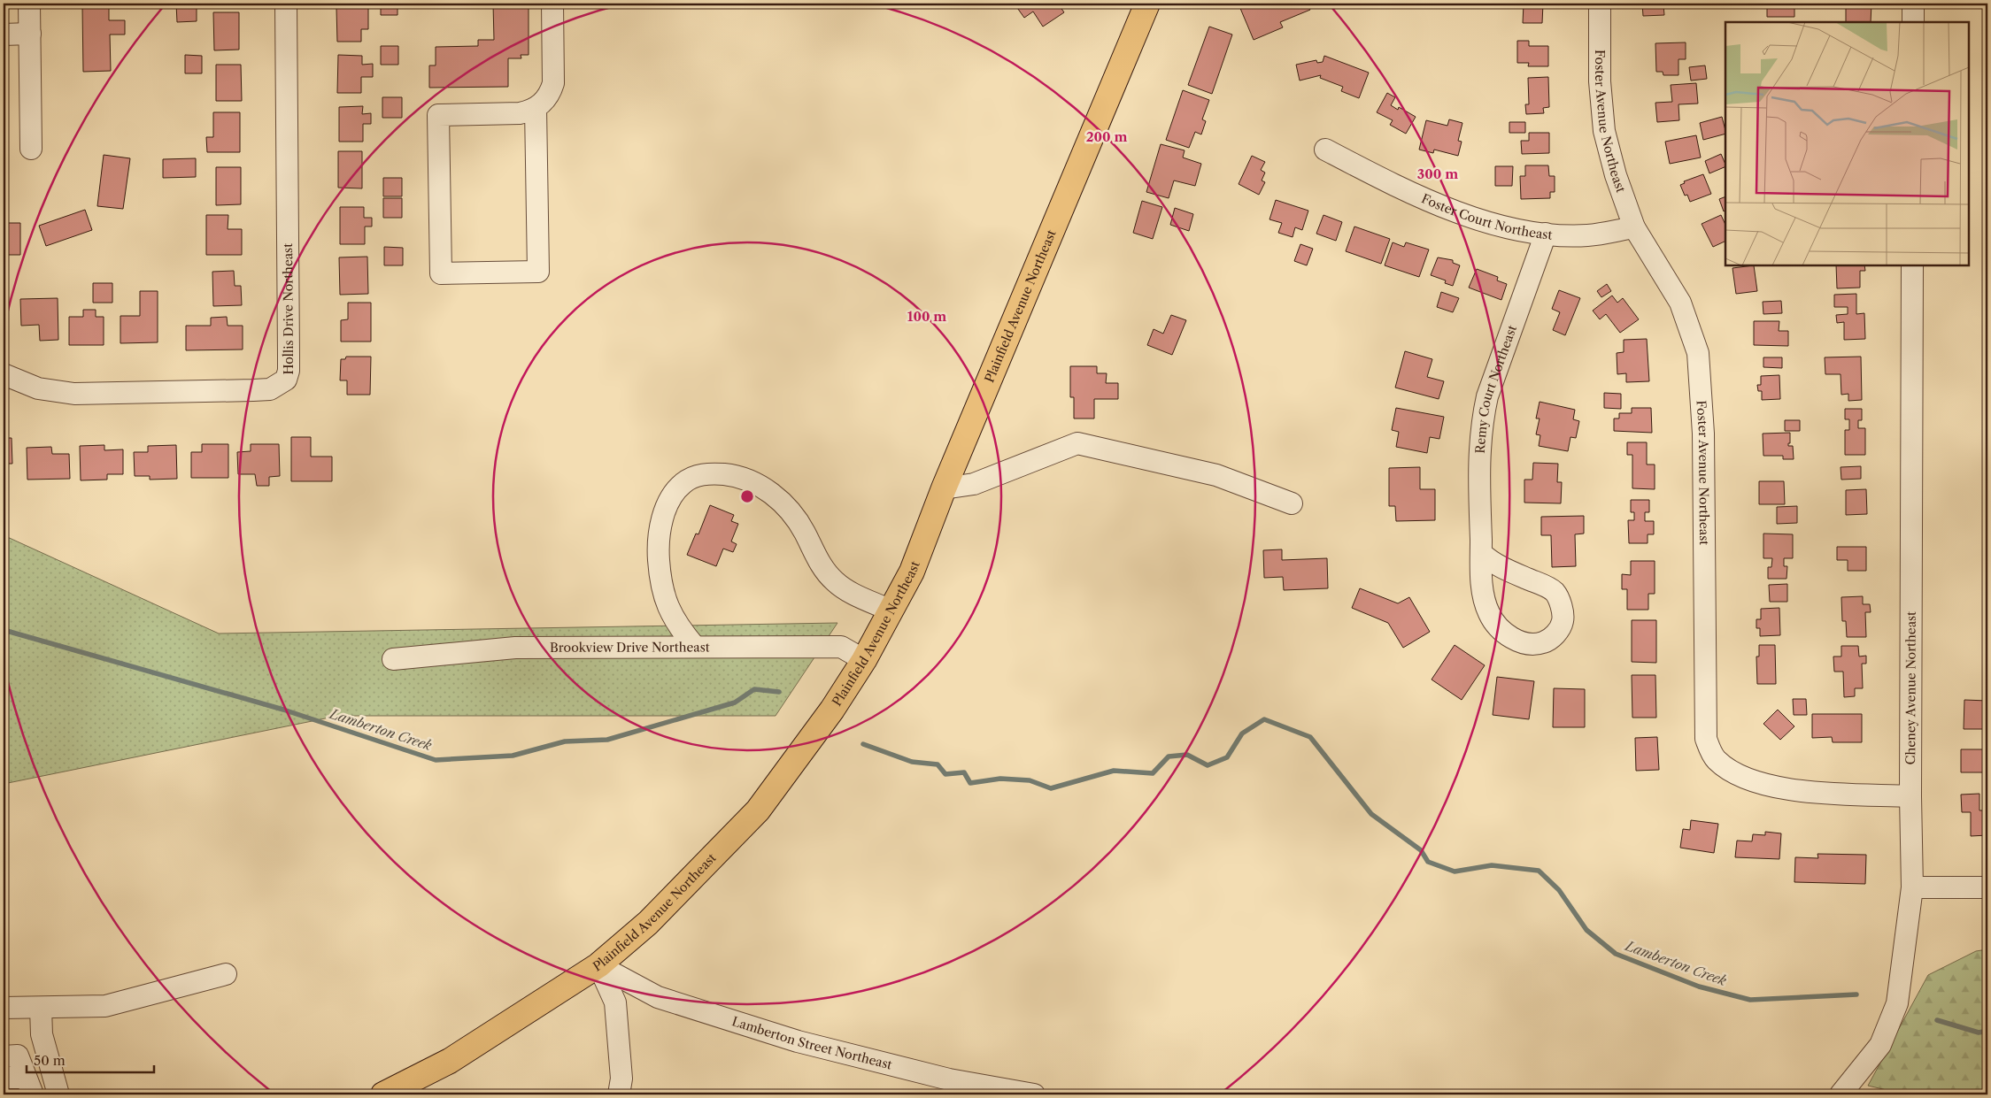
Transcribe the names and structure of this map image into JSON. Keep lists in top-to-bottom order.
{
  "streets": {
    "main road": ["Plainfield Avenue Northeast"],
    "street": [
      "Foster Avenue Northeast",
      "Foster Court Northeast",
      "Hollis Drive Northeast",
      "Remy Court Northeast",
      "Brookview Drive Northeast",
      "Cheney Avenue Northeast",
      "Lamberton Street Northeast"
    ]
  },
  "crossings": [
    ["Foster Avenue Northeast", "Foster Court Northeast"],
    ["Foster Avenue Northeast", "Cheney Avenue Northeast"],
    ["Foster Court Northeast", "Remy Court Northeast"],
    ["Plainfield Avenue Northeast", "Brookview Drive Northeast"],
    ["Plainfield Avenue Northeast", "Lamberton Street Northeast"]
  ],
  "water": ["Lamberton Creek"],
  "scale_bar": "50 m",
  "rings": ["200 m", "300 m", "100 m"]
}
